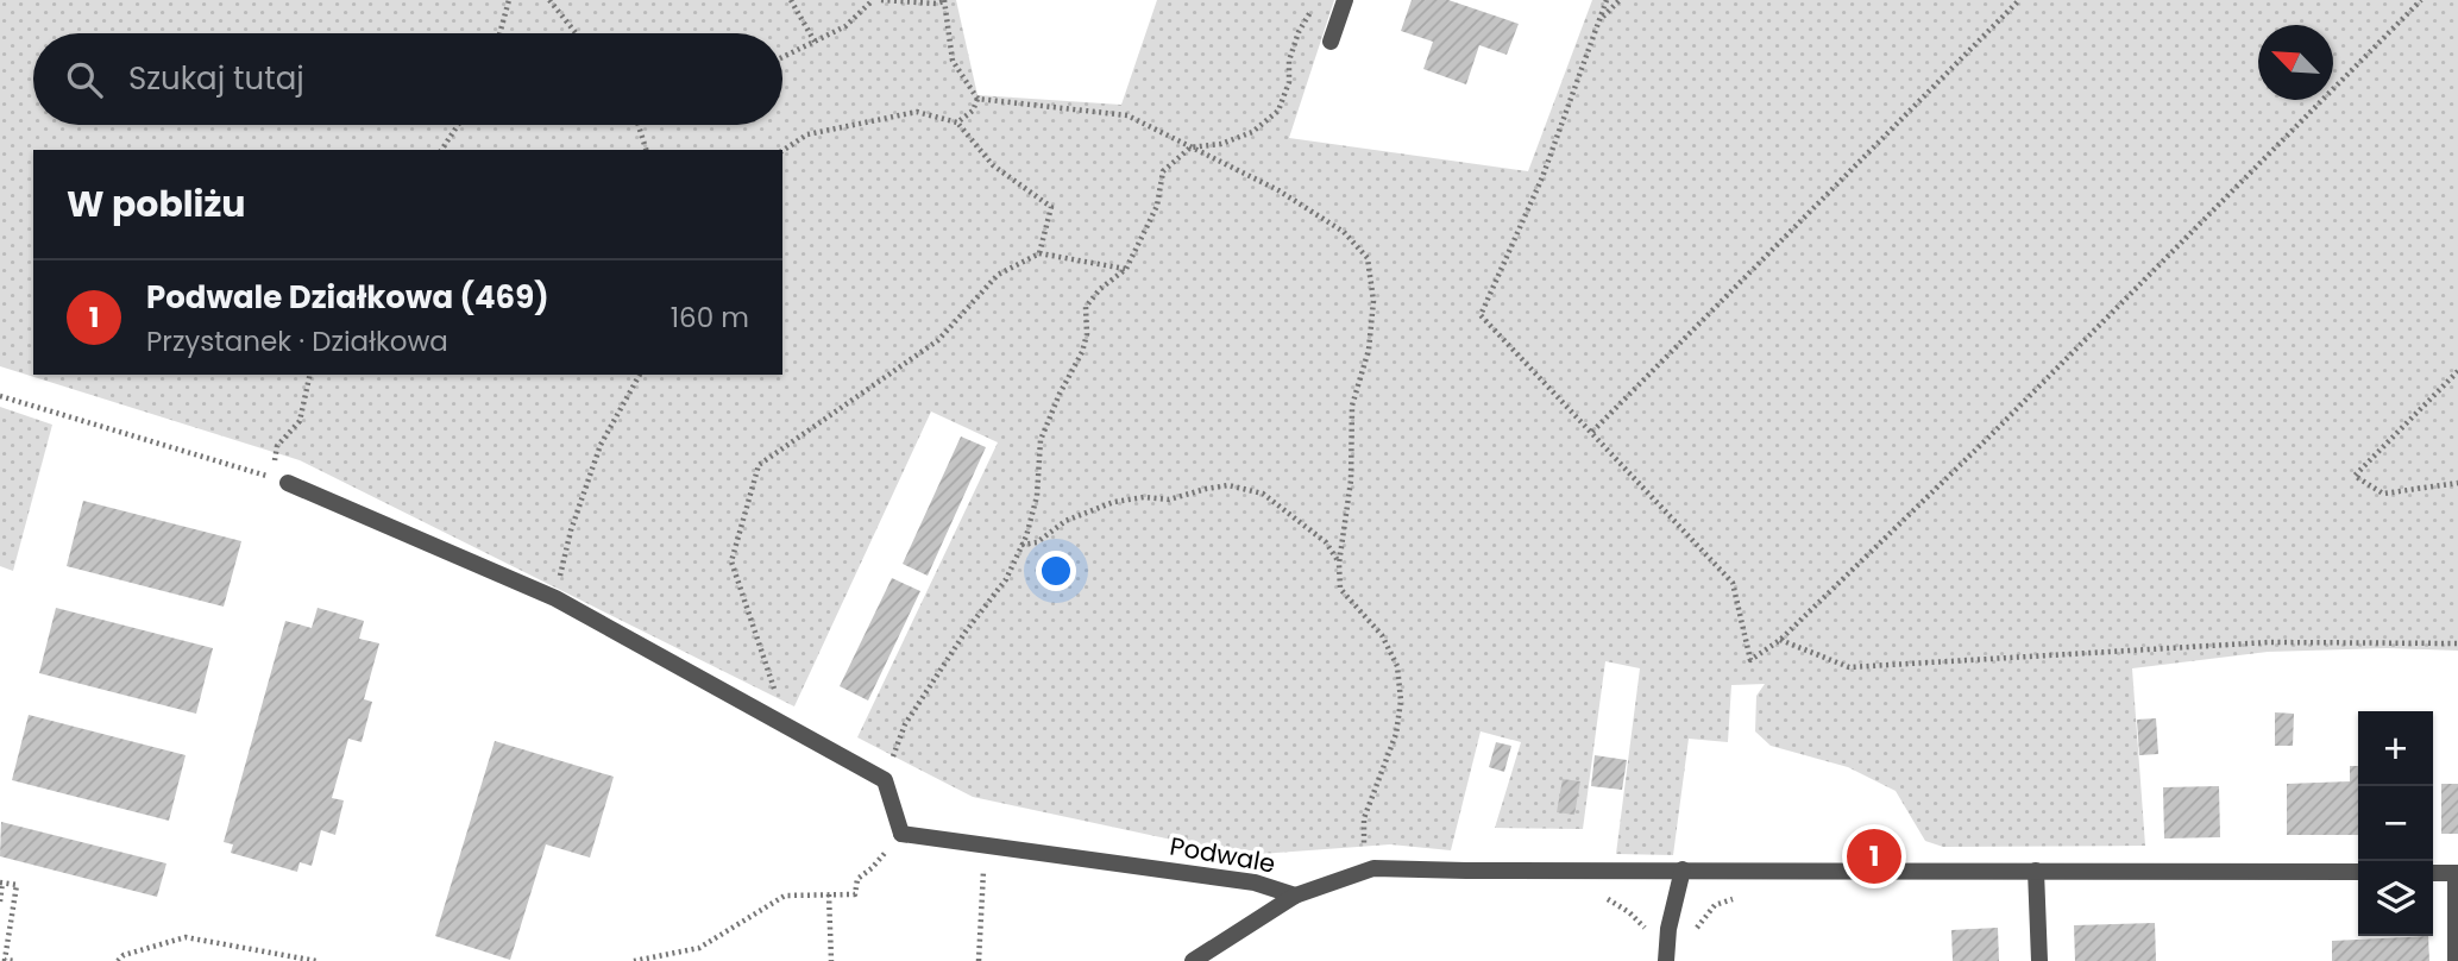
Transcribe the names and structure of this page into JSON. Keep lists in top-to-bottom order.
{
  "streets": {
    "street": ["Podwale"]
  },
  "north": "top left",
  "page": {
    "search": "Szukaj tutaj",
    "heading": "W pobliżu",
    "list": [
      {
        "mark": "1",
        "name": "Podwale Działkowa (469)",
        "note": "Przystanek · Działkowa",
        "value": "160 m"
      }
    ],
    "map_buttons": ["+", "−"],
    "pins": "1"
  }
}
